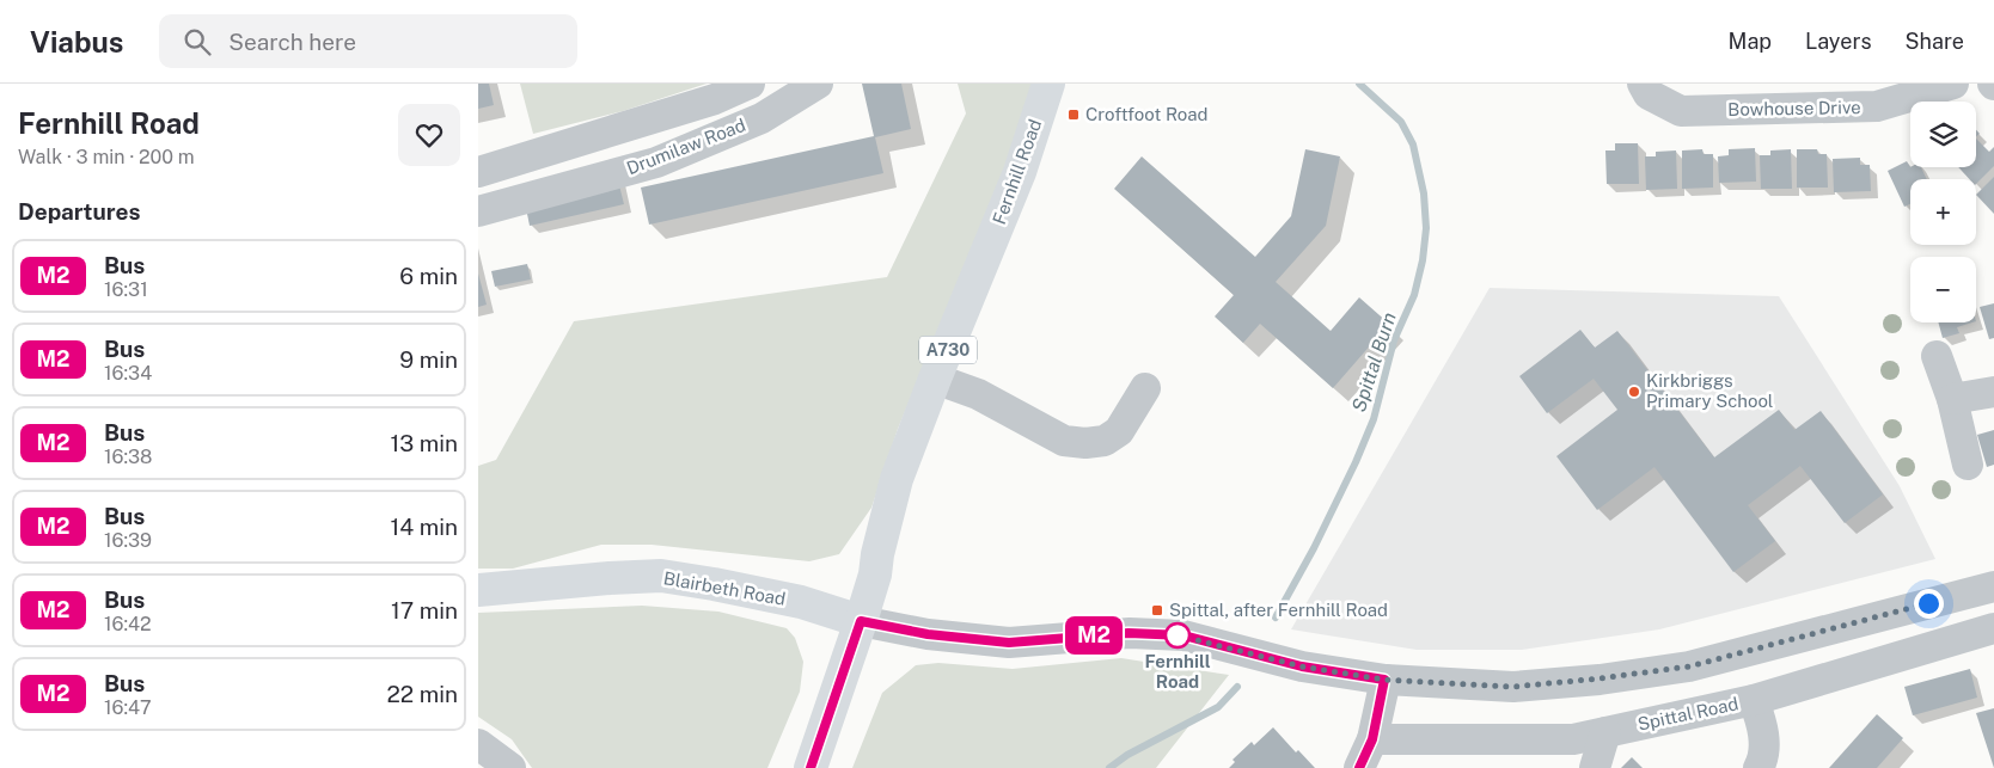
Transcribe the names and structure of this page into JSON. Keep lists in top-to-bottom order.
{
  "streets": {
    "main road": ["Fernhill Road", "A730", "Blairbeth Road"],
    "street": ["Bowhouse Drive", "Drumilaw Road", "Spittal Road"]
  },
  "crossings": [
    ["Fernhill Road", "Blairbeth Road"]
  ],
  "water": ["Spittal Burn"],
  "places": {
    "transit": ["Croftfoot Road", "Spittal, after Fernhill Road"],
    "other": ["Kirkbriggs Primary School", "Fernhill Road"]
  },
  "lines": ["bus line M2"],
  "page": {
    "header": "Viabus",
    "search": "Search here",
    "nav": ["Map", "Layers", "Share"],
    "heading": [
      ["Fernhill Road", "Walk · 3 min · 200 m"],
      "Departures"
    ],
    "on_map": "M2",
    "map_buttons": ["+", "−"],
    "list": [
      {
        "mark": "M2",
        "name": "Bus",
        "note": "16:31",
        "value": "6 min"
      },
      {
        "mark": "M2",
        "name": "Bus",
        "note": "16:34",
        "value": "9 min"
      },
      {
        "mark": "M2",
        "name": "Bus",
        "note": "16:38",
        "value": "13 min"
      },
      {
        "mark": "M2",
        "name": "Bus",
        "note": "16:39",
        "value": "14 min"
      },
      {
        "mark": "M2",
        "name": "Bus",
        "note": "16:42",
        "value": "17 min"
      },
      {
        "mark": "M2",
        "name": "Bus",
        "note": "16:47",
        "value": "22 min"
      }
    ]
  }
}
